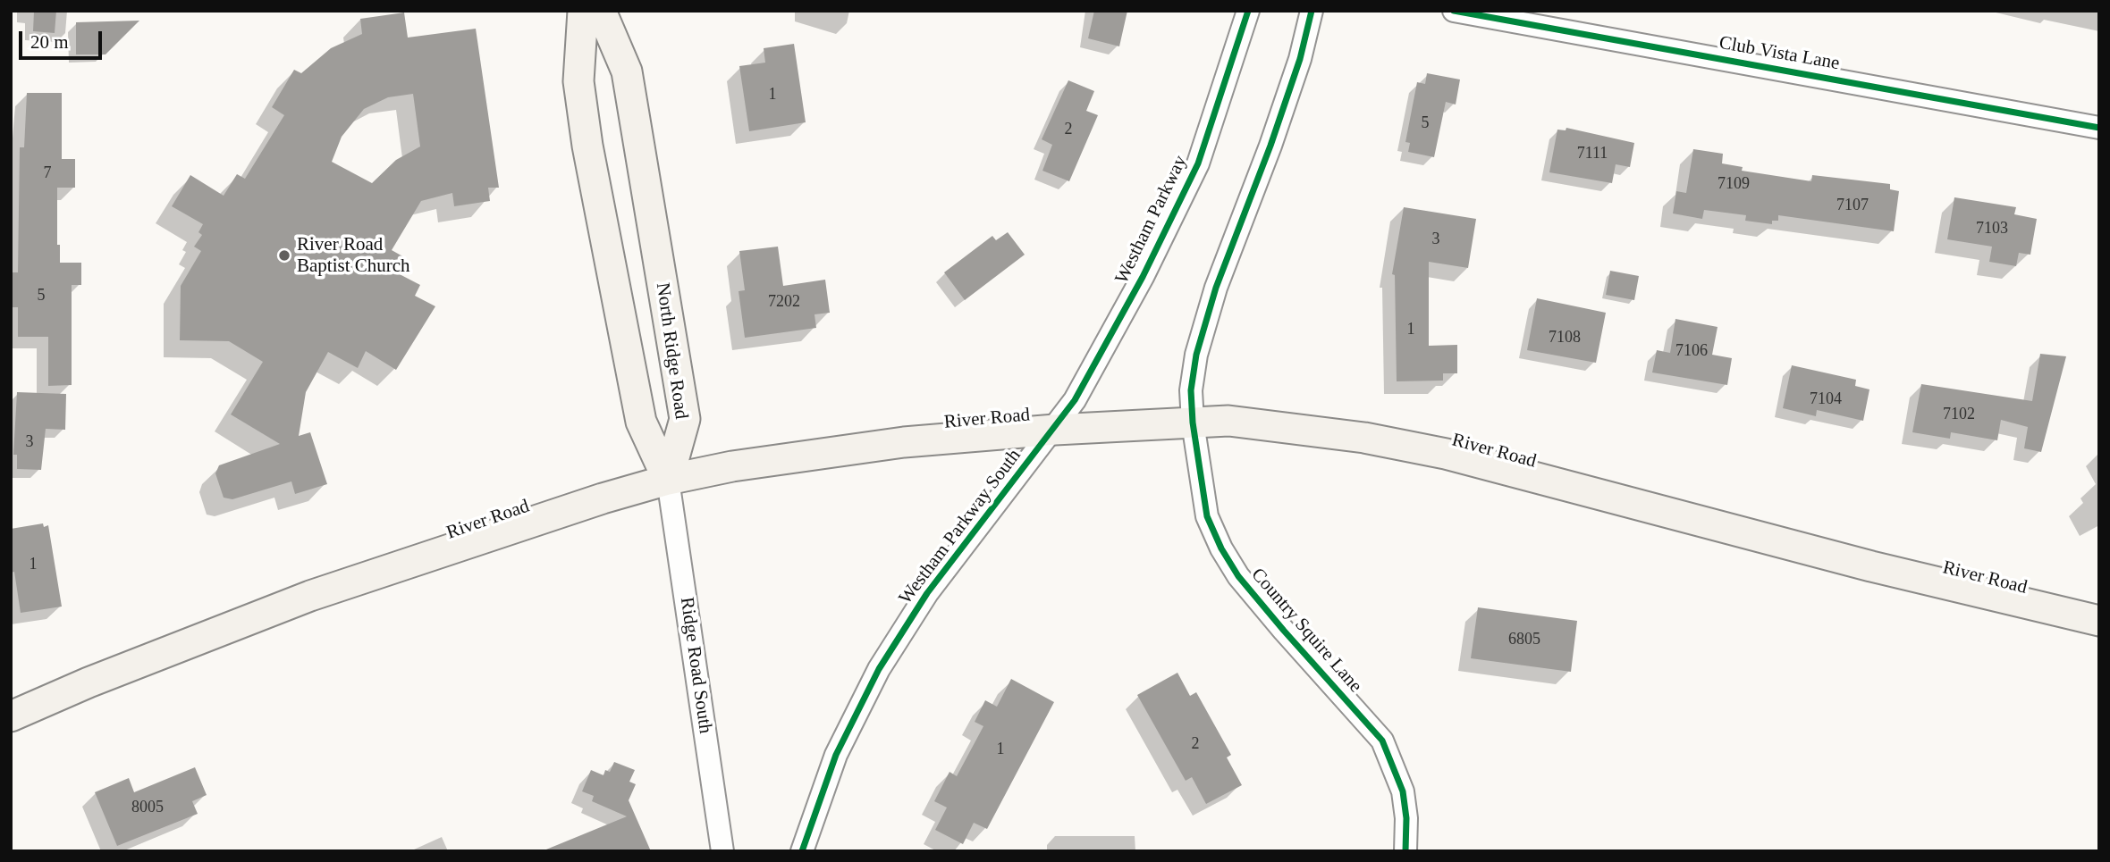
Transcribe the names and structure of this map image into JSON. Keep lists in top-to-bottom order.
{
  "streets": {
    "main road": ["North Ridge Road", "River Road"],
    "street": [
      "Club Vista Lane",
      "Westham Parkway",
      "Westham Parkway South",
      "Country Squire Lane",
      "Ridge Road South"
    ]
  },
  "crossings": [
    ["Westham Parkway", "River Road"],
    ["Westham Parkway", "Westham Parkway South"],
    ["North Ridge Road", "River Road"],
    ["North Ridge Road", "Ridge Road South"],
    ["River Road", "Westham Parkway South"],
    ["River Road", "Country Squire Lane"],
    ["River Road", "Ridge Road South"]
  ],
  "places": ["River Road Baptist Church"],
  "house_numbers": [
    "1",
    "5",
    "2",
    "7111",
    "7",
    "7109",
    "7107",
    "7103",
    "3",
    "5",
    "7202",
    "1",
    "7108",
    "7106",
    "7104",
    "7102",
    "3",
    "1",
    "6805",
    "2",
    "1",
    "8005"
  ],
  "scale_bar": "20 m"
}
